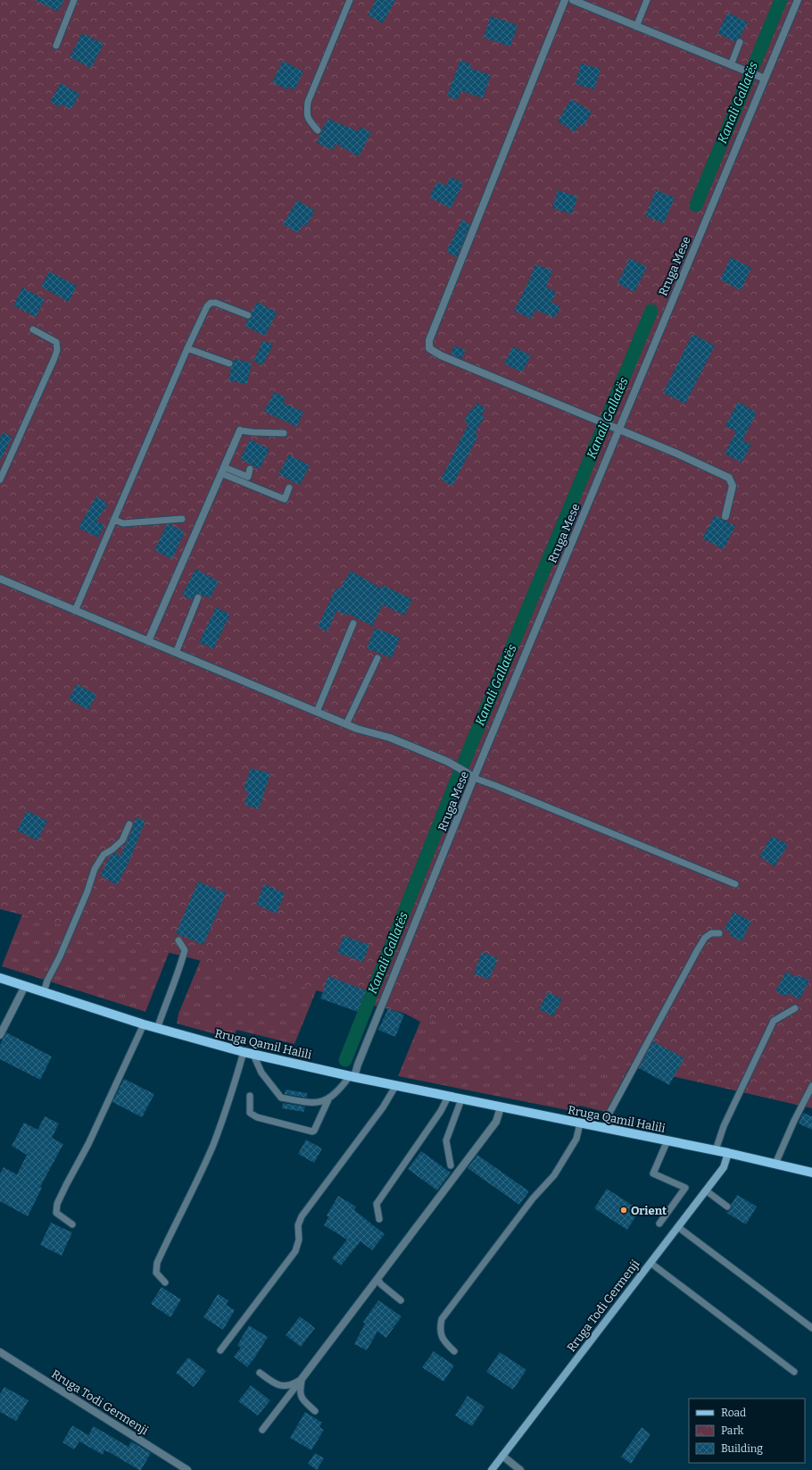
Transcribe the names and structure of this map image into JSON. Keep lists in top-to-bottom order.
{
  "streets": {
    "main road": ["Rruga Qamil Halili"],
    "street": ["Rruga Mese", "Rruga Todi Germenji"]
  },
  "crossings": [
    ["Rruga Mese", "Rruga Qamil Halili"],
    ["Rruga Qamil Halili", "Rruga Todi Germenji"]
  ],
  "water": ["Kanali Gallatës"],
  "places": ["Orient"],
  "legend": ["Road", "Park", "Building"]
}
